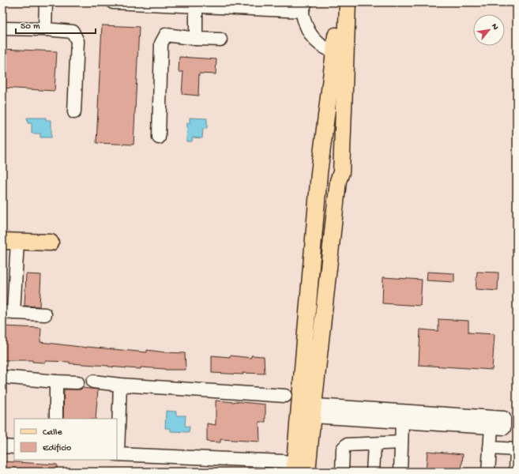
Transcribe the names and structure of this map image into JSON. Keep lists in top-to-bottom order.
{
  "legend": ["Calle", "Edificio"],
  "scale_bar": "50 m",
  "north": "top right"
}
